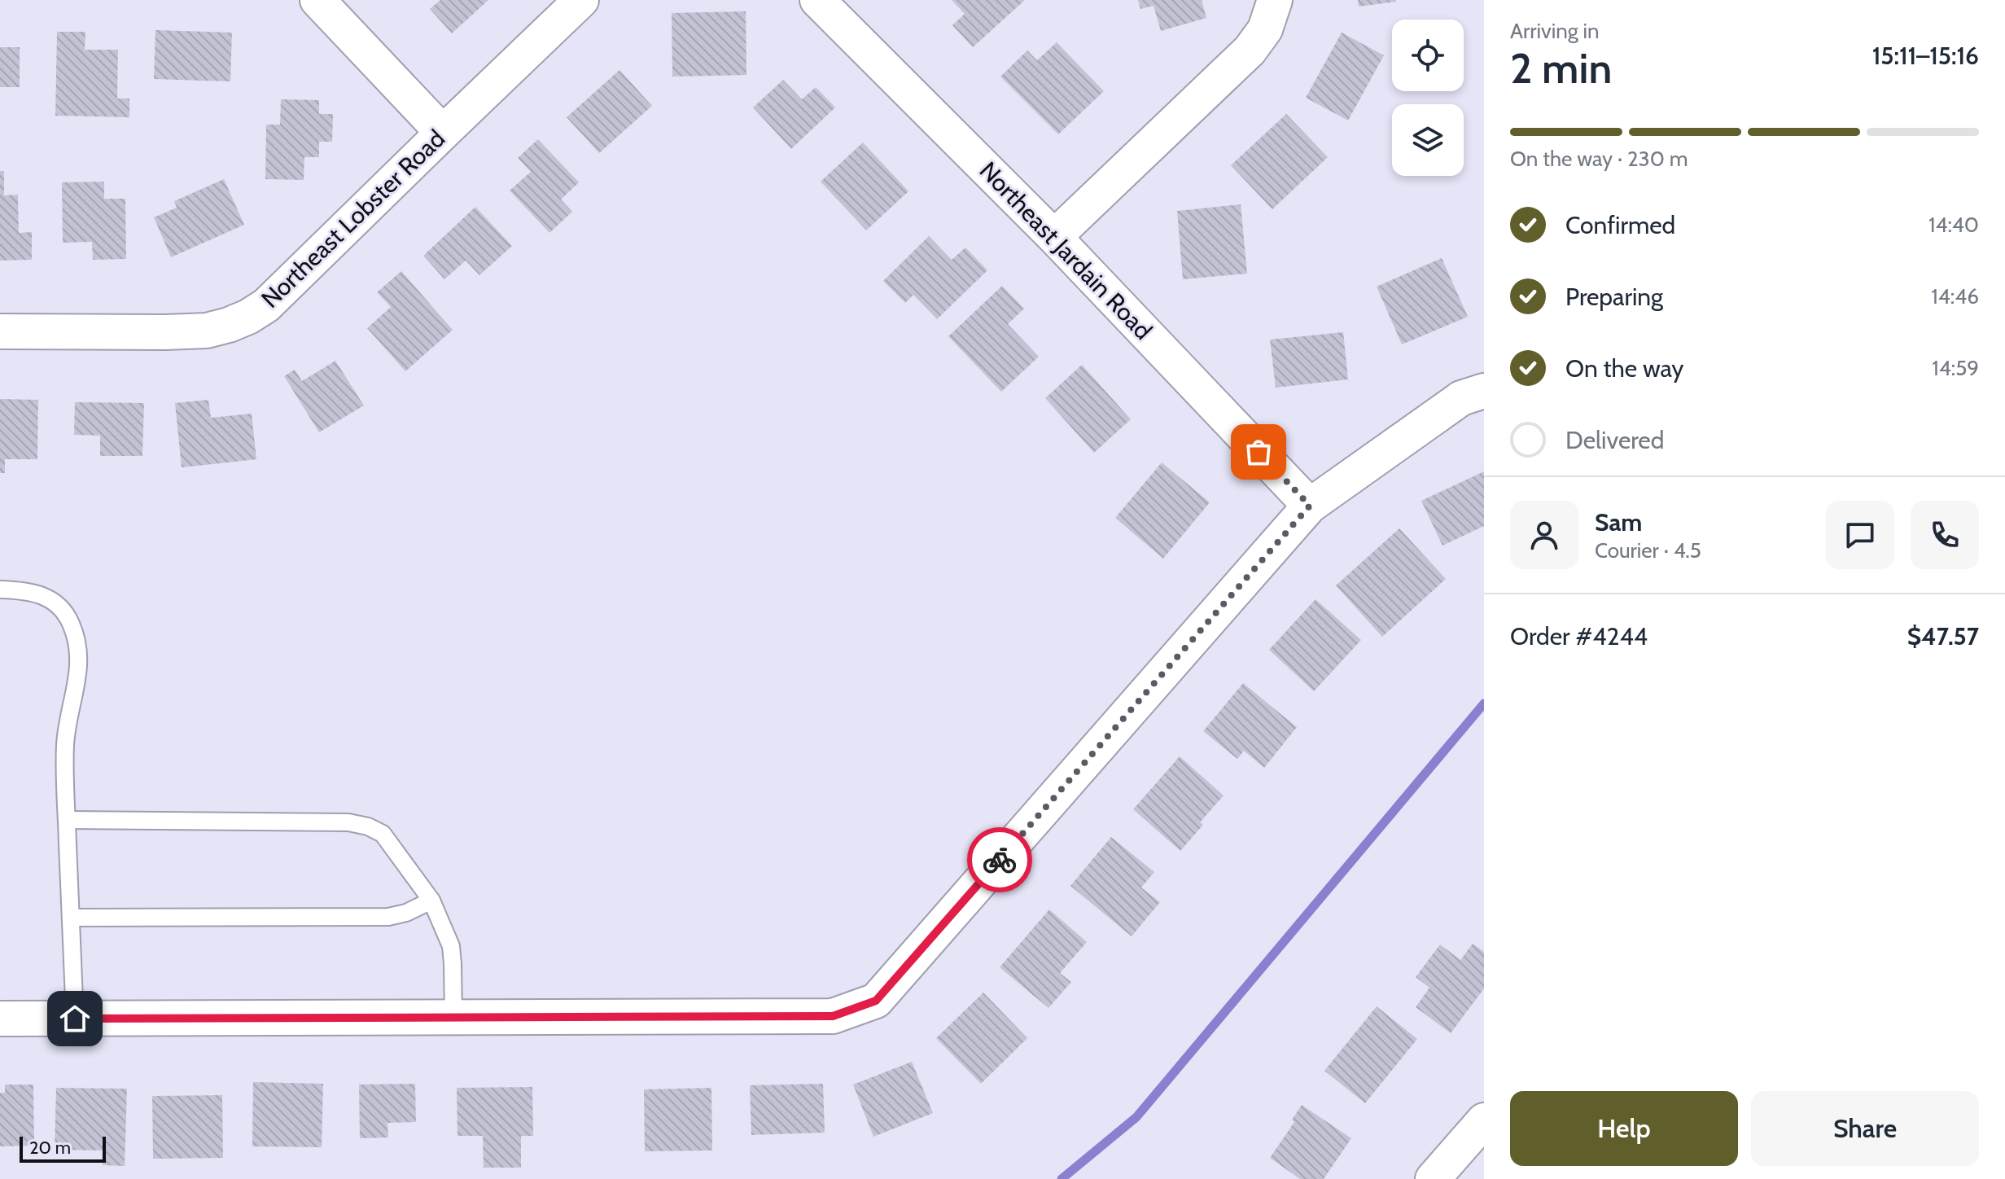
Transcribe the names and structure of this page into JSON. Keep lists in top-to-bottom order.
{
  "streets": {
    "street": ["Northeast Lobster Road", "Northeast Jardain Road"]
  },
  "scale_bar": "20 m",
  "page": {
    "heading": ["2 min", "Arriving in", "15:11–15:16"],
    "panel": [
      "Sam",
      "Courier · 4.5",
      "Order #4244",
      "$47.57"
    ],
    "bar": "On the way · 230 m",
    "list": [
      ["Confirmed", "14:40"],
      ["Preparing", "14:46"],
      ["On the way", "14:59"],
      "Delivered"
    ],
    "buttons": ["Help", "Share"],
    "scale": "20 m"
  }
}
